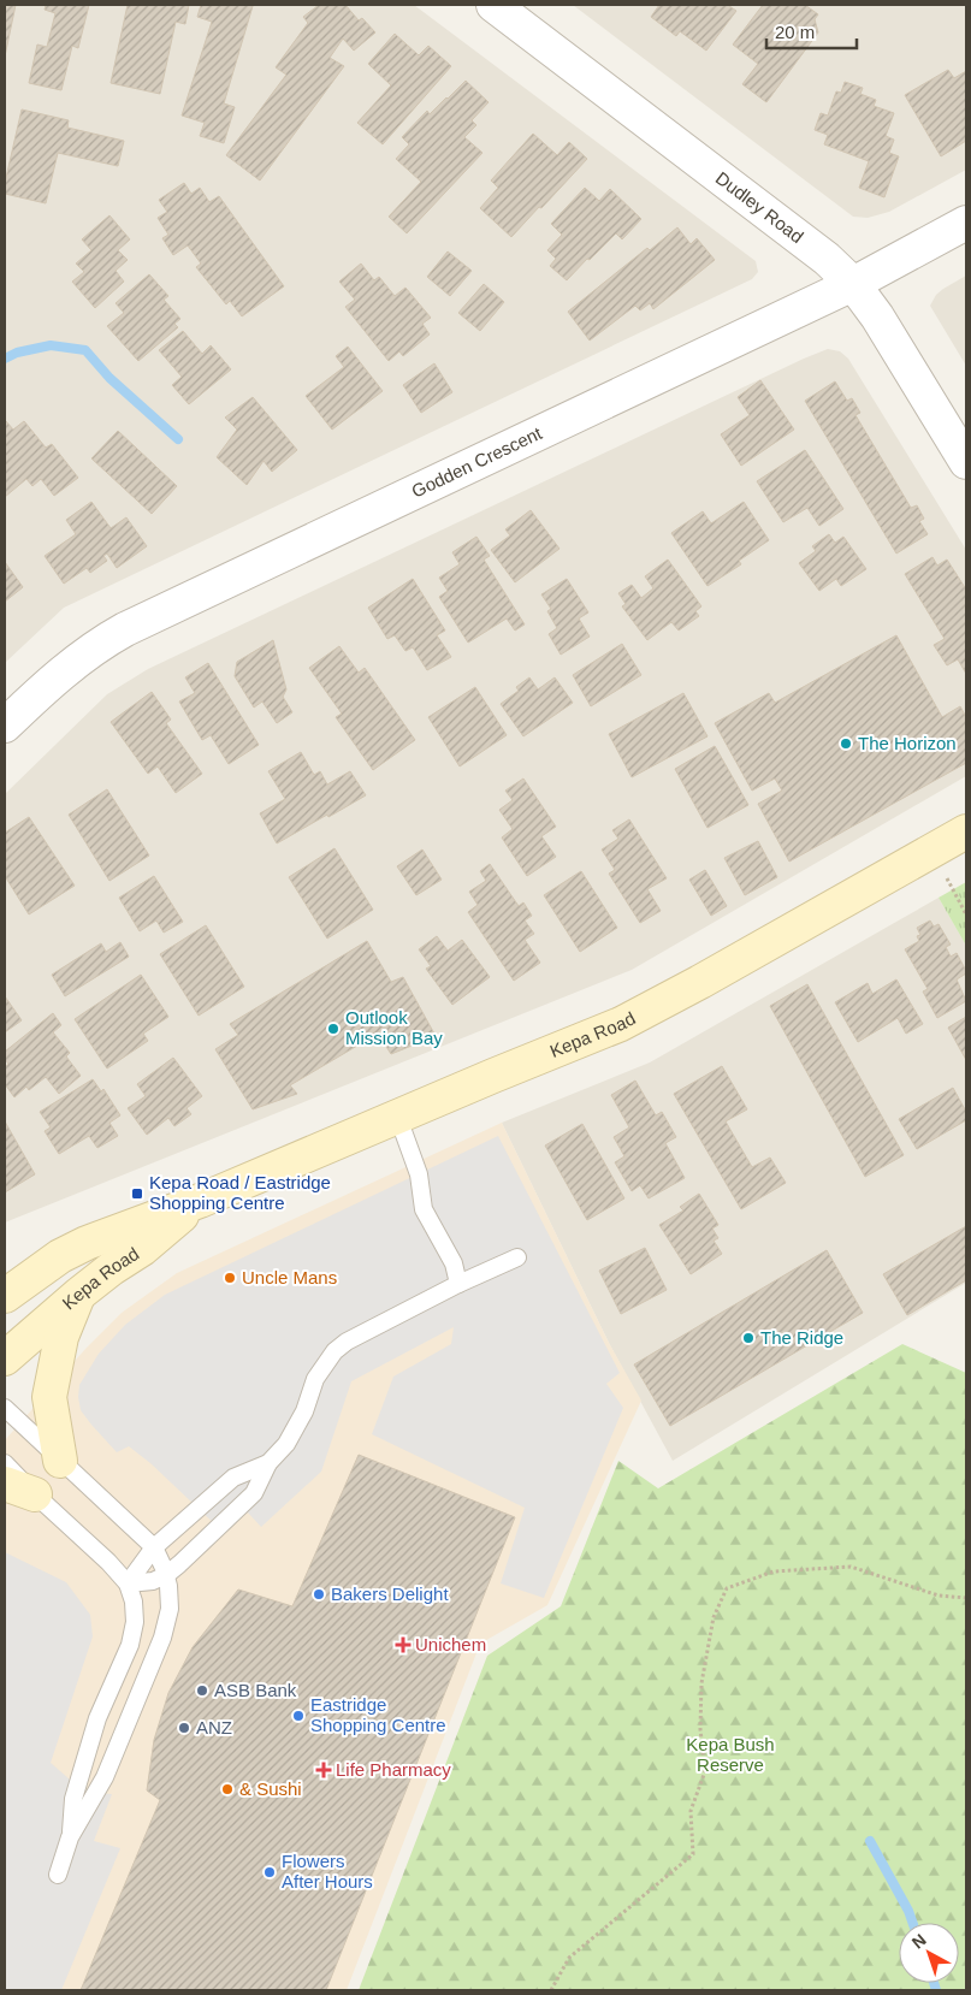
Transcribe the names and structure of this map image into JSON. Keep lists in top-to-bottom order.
{
  "streets": {
    "main road": ["Kepa Road"],
    "street": ["Dudley Road", "Godden Crescent"]
  },
  "crossings": [
    ["Dudley Road", "Godden Crescent"]
  ],
  "parks": ["Kepa Bush Reserve"],
  "places": {
    "other": [
      "The Horizon",
      "Outlook Mission Bay",
      "Uncle Mans",
      "The Ridge",
      "Bakers Delight",
      "ASB Bank",
      "Eastridge Shopping Centre",
      "ANZ",
      "& Sushi",
      "Flowers After Hours"
    ],
    "transit": ["Kepa Road / Eastridge Shopping Centre"],
    "health": ["Unichem", "Life Pharmacy"]
  },
  "scale_bar": "20 m",
  "north": "top left"
}
